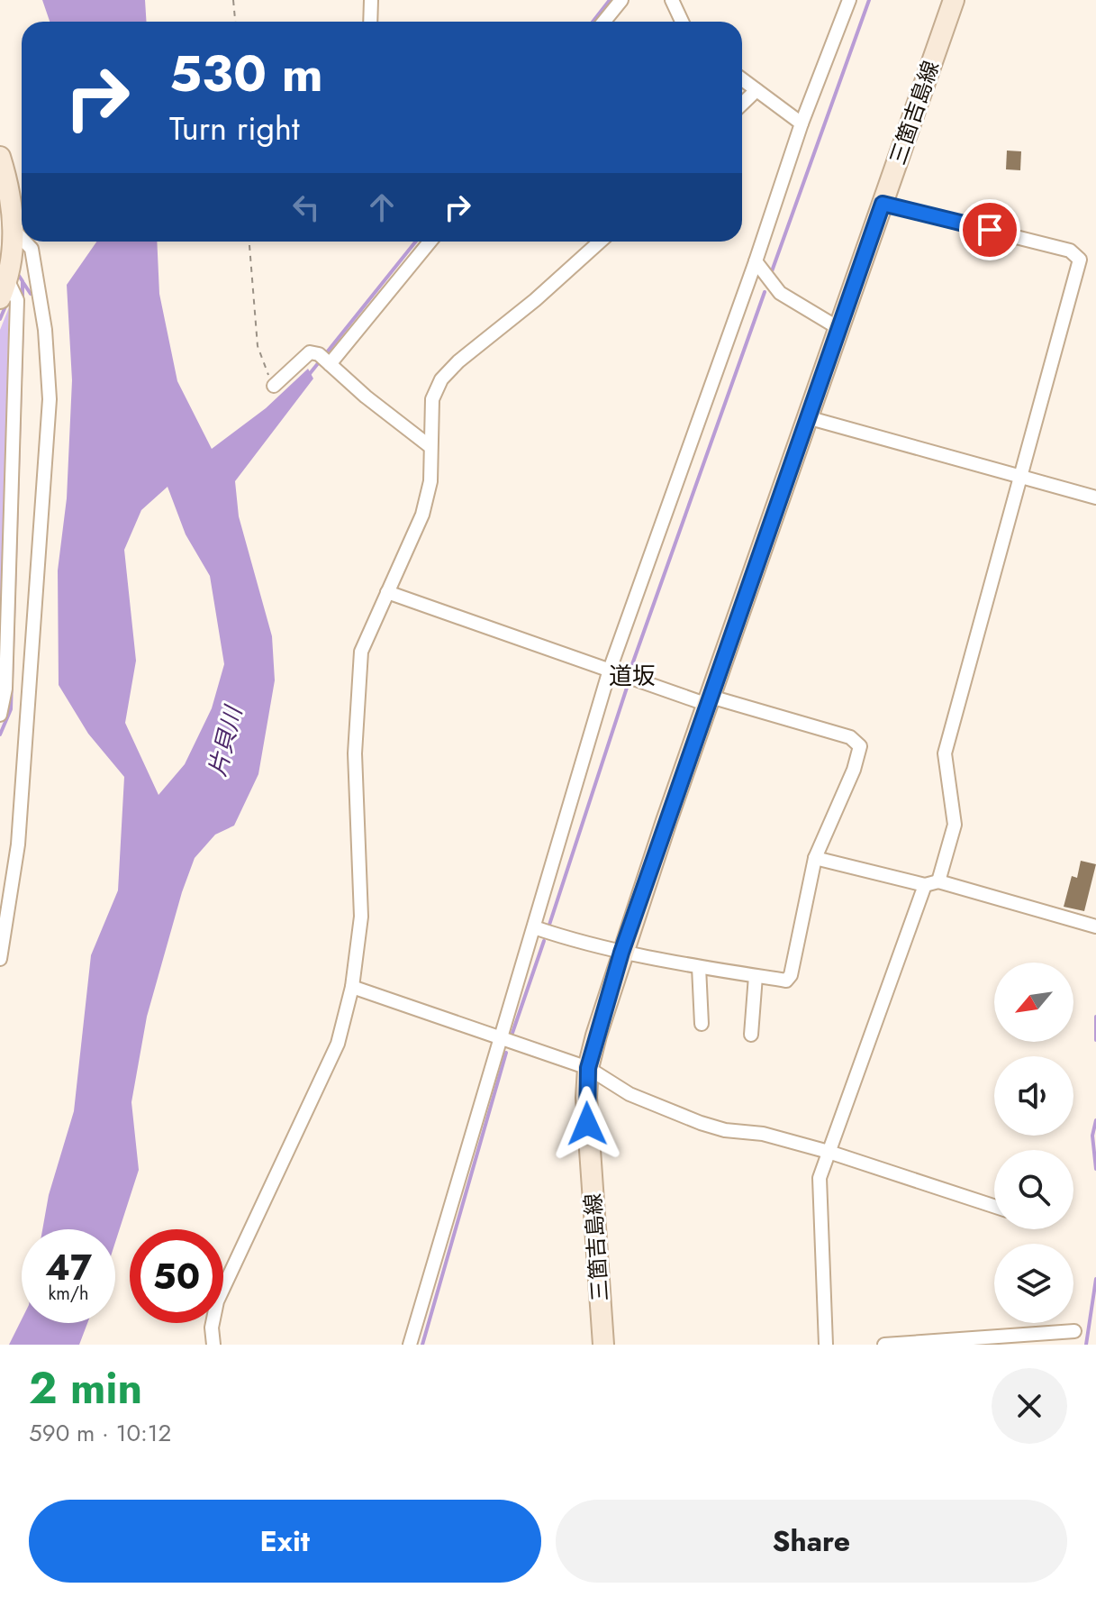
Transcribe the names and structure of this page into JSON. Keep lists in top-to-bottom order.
{
  "streets": {
    "main road": ["三箇吉島線"]
  },
  "districts": ["道坂"],
  "water": ["片貝川"],
  "north": "bottom left",
  "page": {
    "turn": ["530 m", "Turn right"],
    "speed": "47 km/h",
    "limit": "50",
    "heading": ["2 min", "590 m · 10:12"],
    "buttons": ["Exit", "Share"]
  }
}
